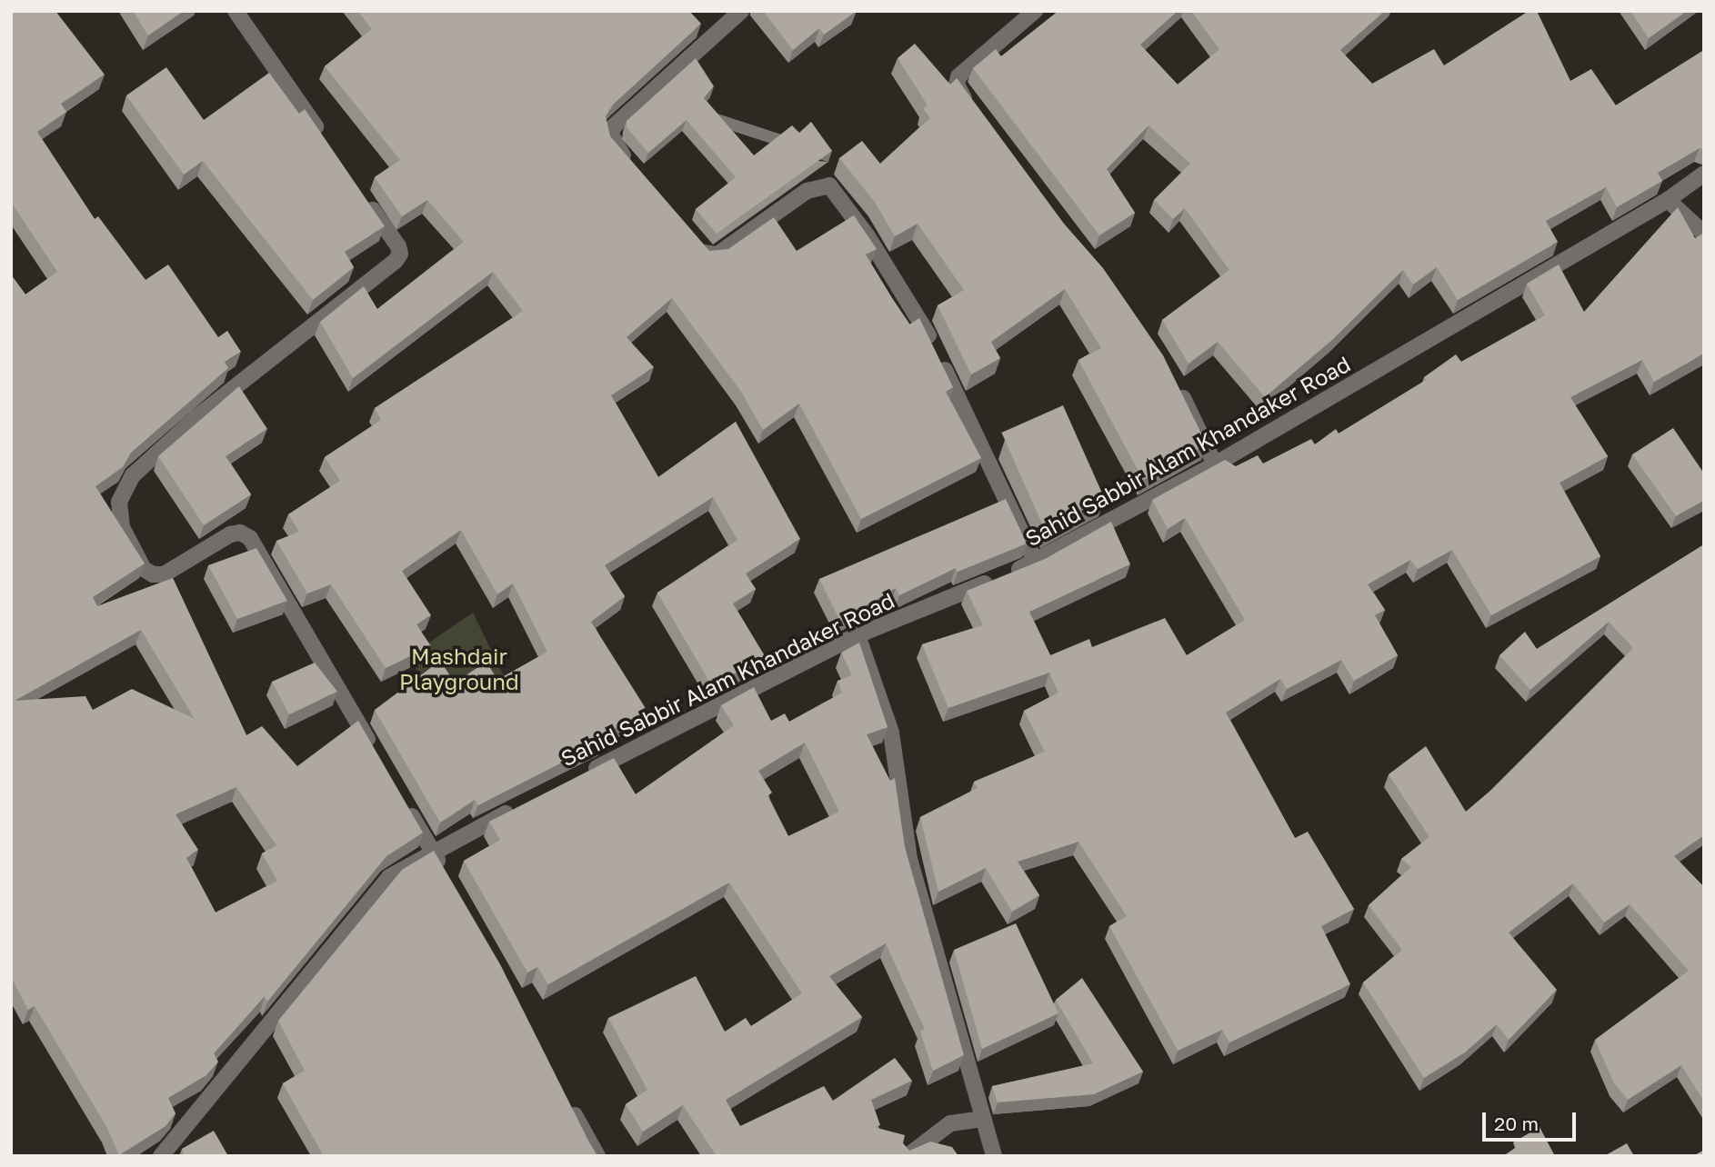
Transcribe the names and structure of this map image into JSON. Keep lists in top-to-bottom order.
{
  "streets": {
    "street": ["Sahid Sabbir Alam Khandaker Road"]
  },
  "parks": ["Mashdair Playground"],
  "scale_bar": "20 m"
}
